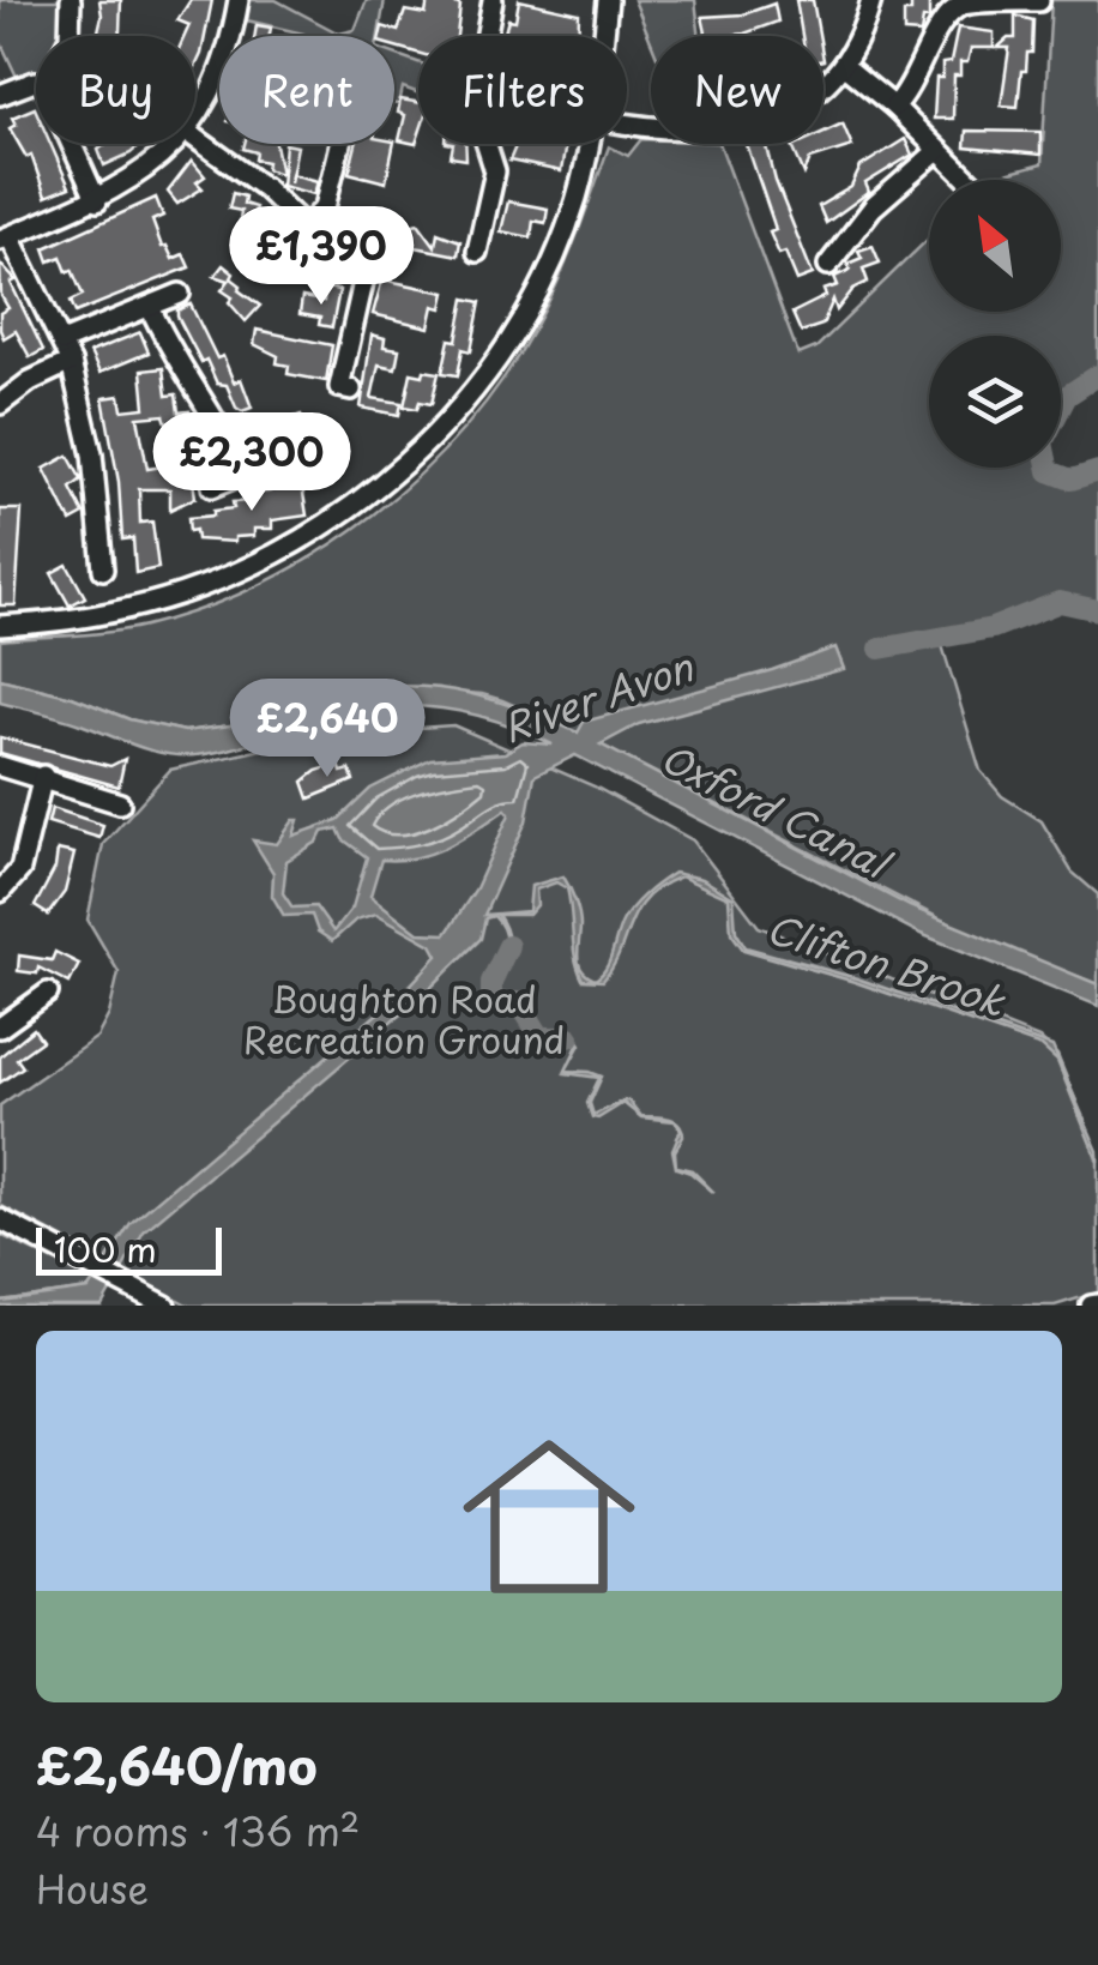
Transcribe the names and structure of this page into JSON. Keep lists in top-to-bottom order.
{
  "water": ["River Avon", "Oxford Canal", "Clifton Brook"],
  "parks": ["Boughton Road Recreation Ground"],
  "scale_bar": "100 m",
  "north": "top left",
  "page": {
    "chip": [
      "Buy",
      "Rent",
      "Filters",
      "New"
    ],
    "price": ["£1,390", "£2,300", "£2,640"],
    "scale": "100 m",
    "list": [
      {
        "name": "£2,640/mo",
        "note": "4 rooms · 136 m² · House"
      }
    ]
  }
}
